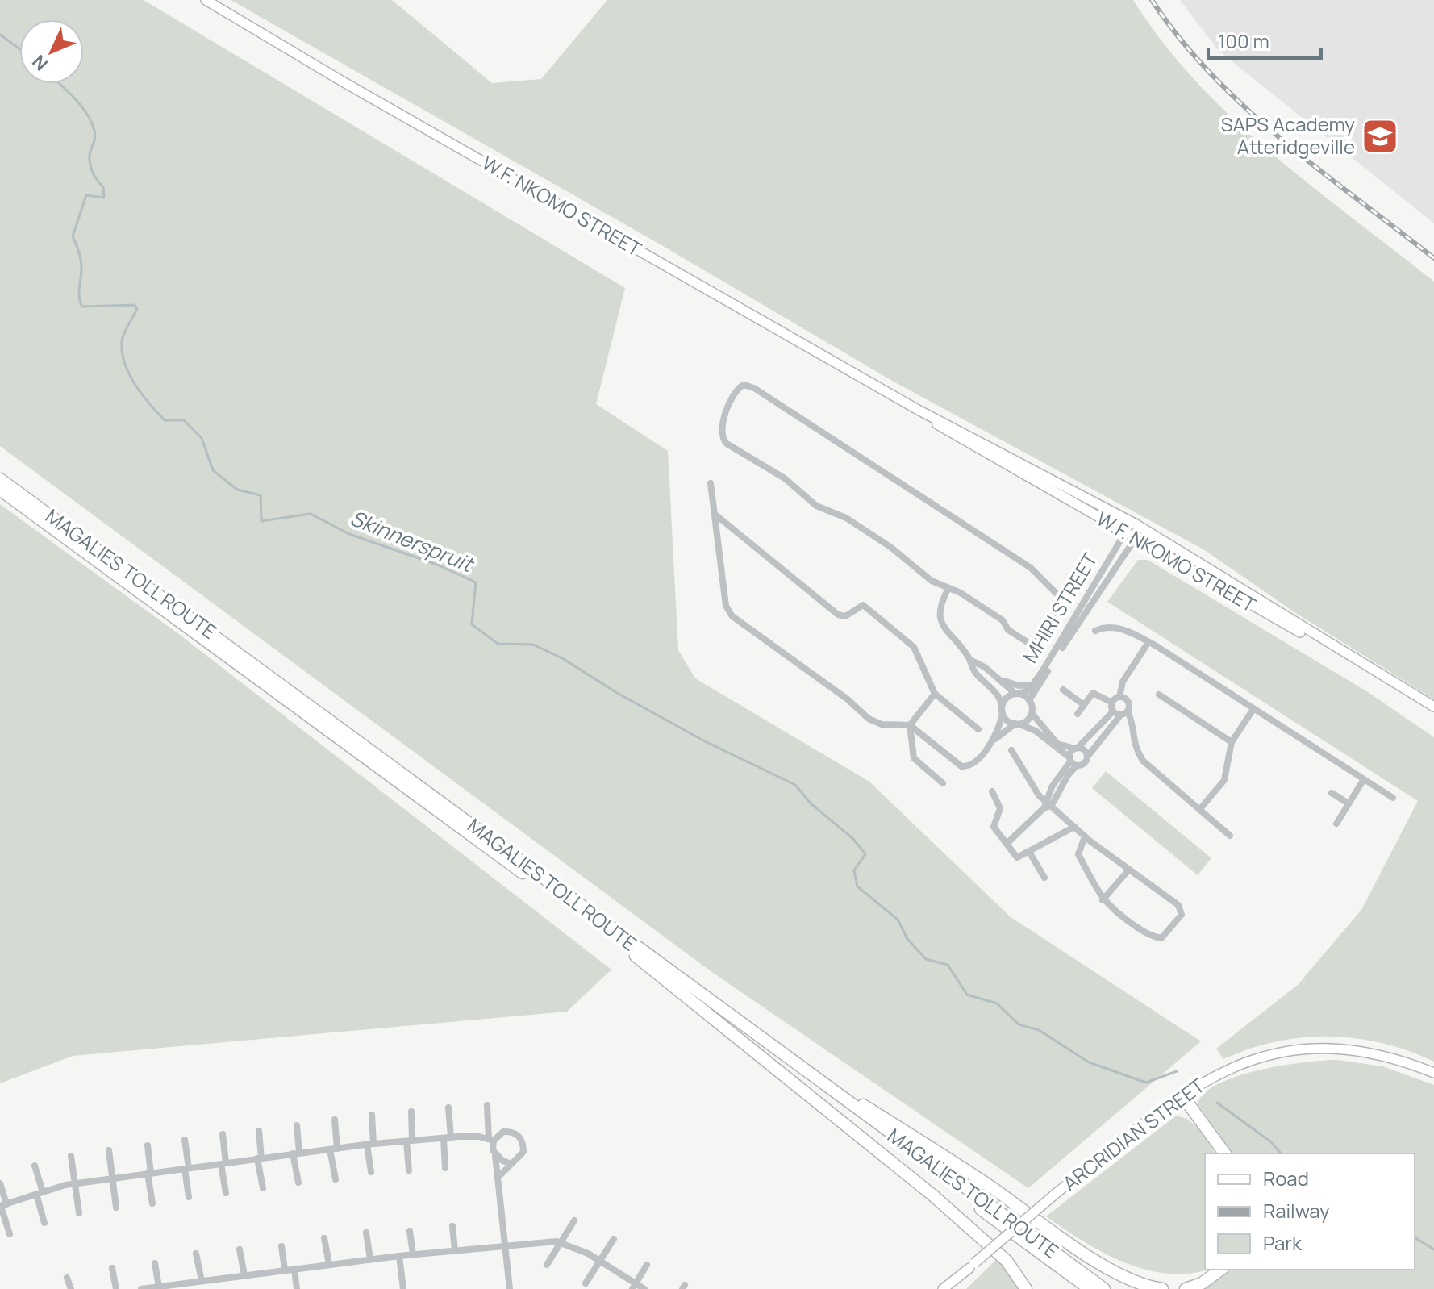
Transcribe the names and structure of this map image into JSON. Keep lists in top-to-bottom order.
{
  "streets": {
    "highway": ["MAGALIES TOLL ROUTE"],
    "main road": ["W.F. NKOMO STREET", "ARCRIDIAN STREET"],
    "street": ["MHIRI STREET"]
  },
  "crossings": [
    ["W.F. NKOMO STREET", "MHIRI STREET"]
  ],
  "water": ["Skinnerspruit"],
  "places": {
    "school or university": ["SAPS Academy Atteridgeville"]
  },
  "legend": ["Road", "Railway", "Park"],
  "scale_bar": "100 m",
  "north": "bottom left"
}
